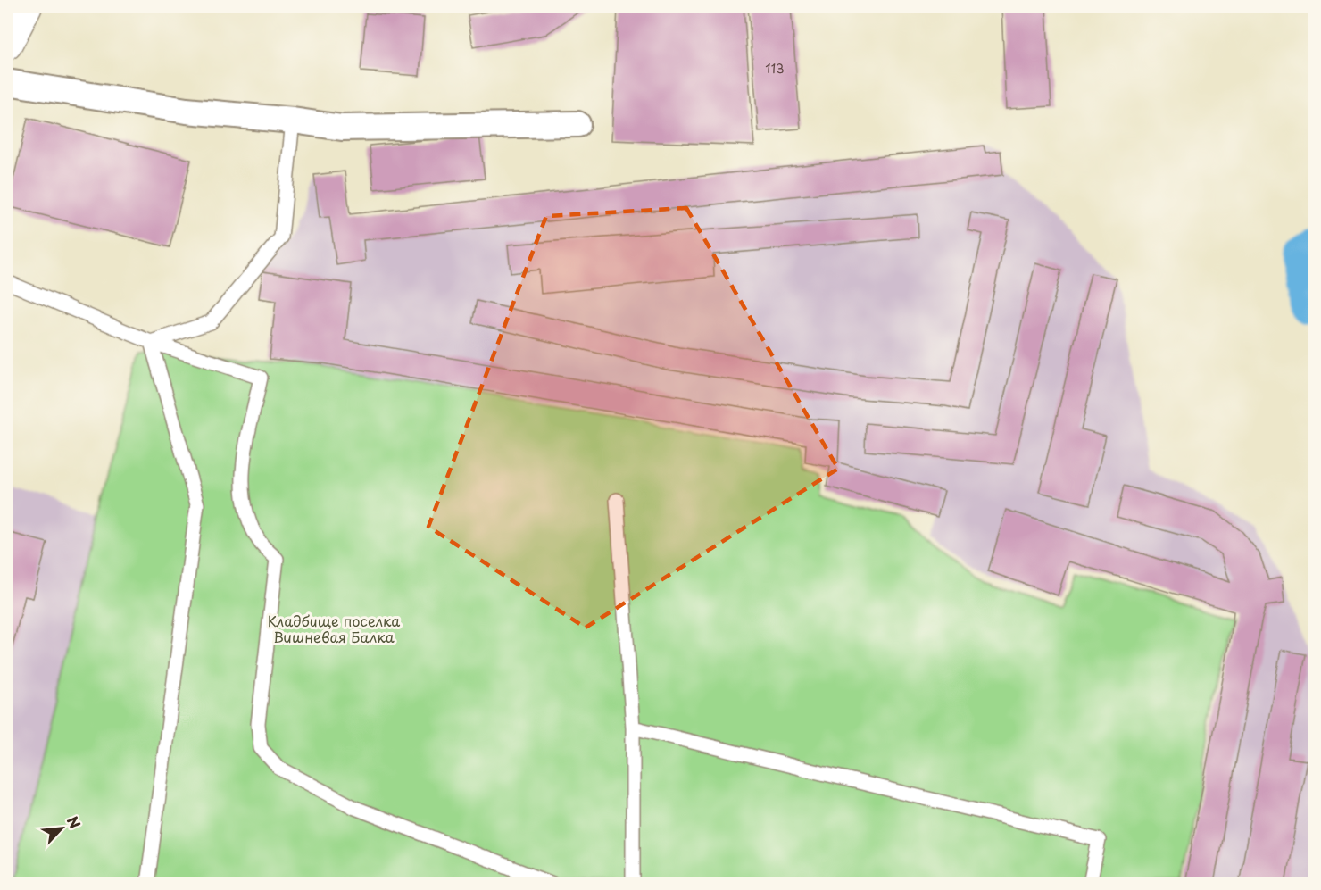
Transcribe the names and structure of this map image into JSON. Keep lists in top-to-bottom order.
{
  "parks": ["Кладбище поселка Вишневая Балка"],
  "house_numbers": ["113"],
  "north": "top right"
}
